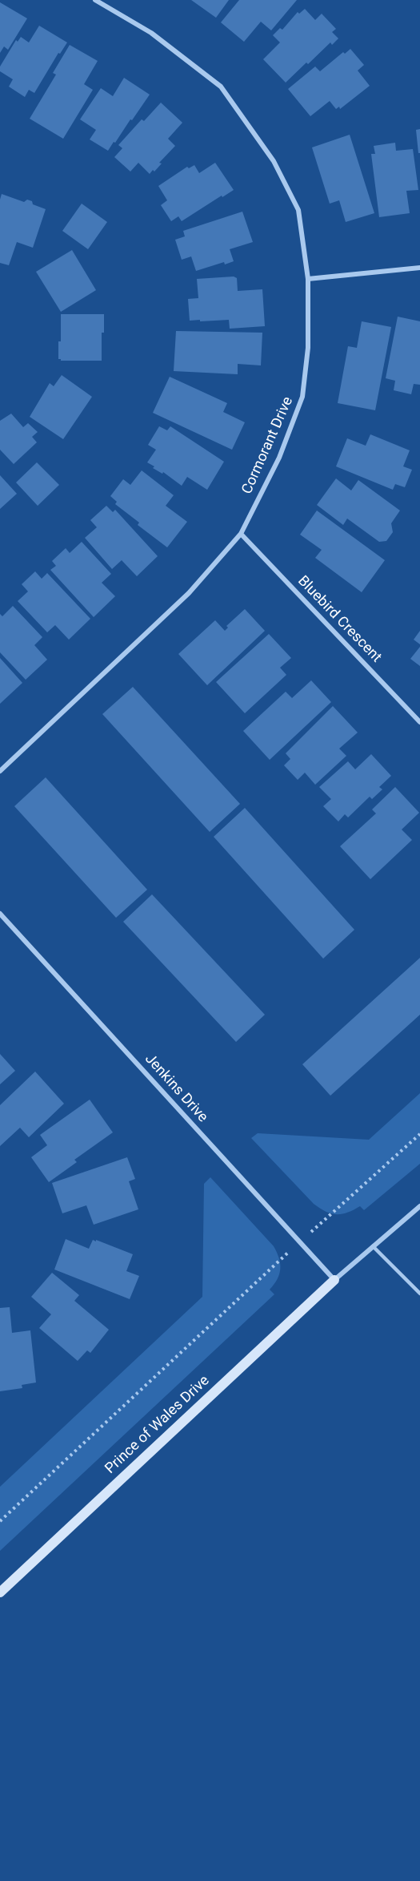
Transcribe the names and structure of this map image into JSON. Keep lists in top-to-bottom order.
{
  "streets": {
    "main road": ["Prince of Wales Drive"],
    "street": ["Cormorant Drive", "Bluebird Crescent", "Jenkins Drive"]
  },
  "crossings": [
    ["Cormorant Drive", "Bluebird Crescent"],
    ["Jenkins Drive", "Prince of Wales Drive"]
  ]
}
